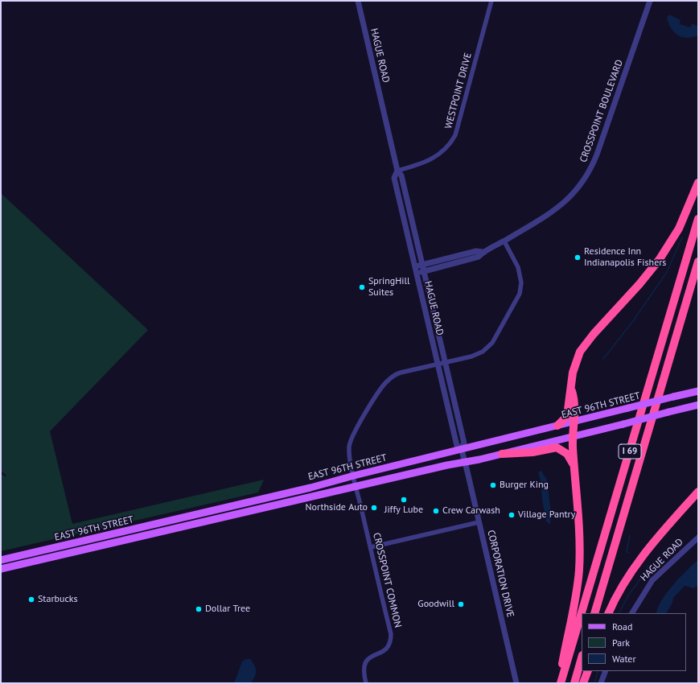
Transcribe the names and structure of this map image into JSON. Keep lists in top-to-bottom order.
{
  "streets": {
    "highway": ["I 69"],
    "main road": ["EAST 96TH STREET"],
    "street": [
      "HAGUE ROAD",
      "WESTPOINT DRIVE",
      "CROSSPOINT BOULEVARD",
      "CORPORATION DRIVE",
      "CROSSPOINT COMMON"
    ]
  },
  "crossings": [
    ["HAGUE ROAD", "WESTPOINT DRIVE"],
    ["HAGUE ROAD", "CROSSPOINT BOULEVARD"],
    ["HAGUE ROAD", "EAST 96TH STREET"],
    ["HAGUE ROAD", "CORPORATION DRIVE"],
    ["HAGUE ROAD", "CROSSPOINT COMMON"],
    ["CROSSPOINT BOULEVARD", "CROSSPOINT COMMON"],
    ["EAST 96TH STREET", "CORPORATION DRIVE"],
    ["EAST 96TH STREET", "CROSSPOINT COMMON"]
  ],
  "places": [
    "Residence Inn Indianapolis Fishers",
    "SpringHill Suites",
    "Burger King",
    "Jiffy Lube",
    "Northside Auto",
    "Crew Carwash",
    "Village Pantry",
    "Starbucks",
    "Goodwill",
    "Dollar Tree"
  ],
  "legend": ["Road", "Park", "Water"]
}
